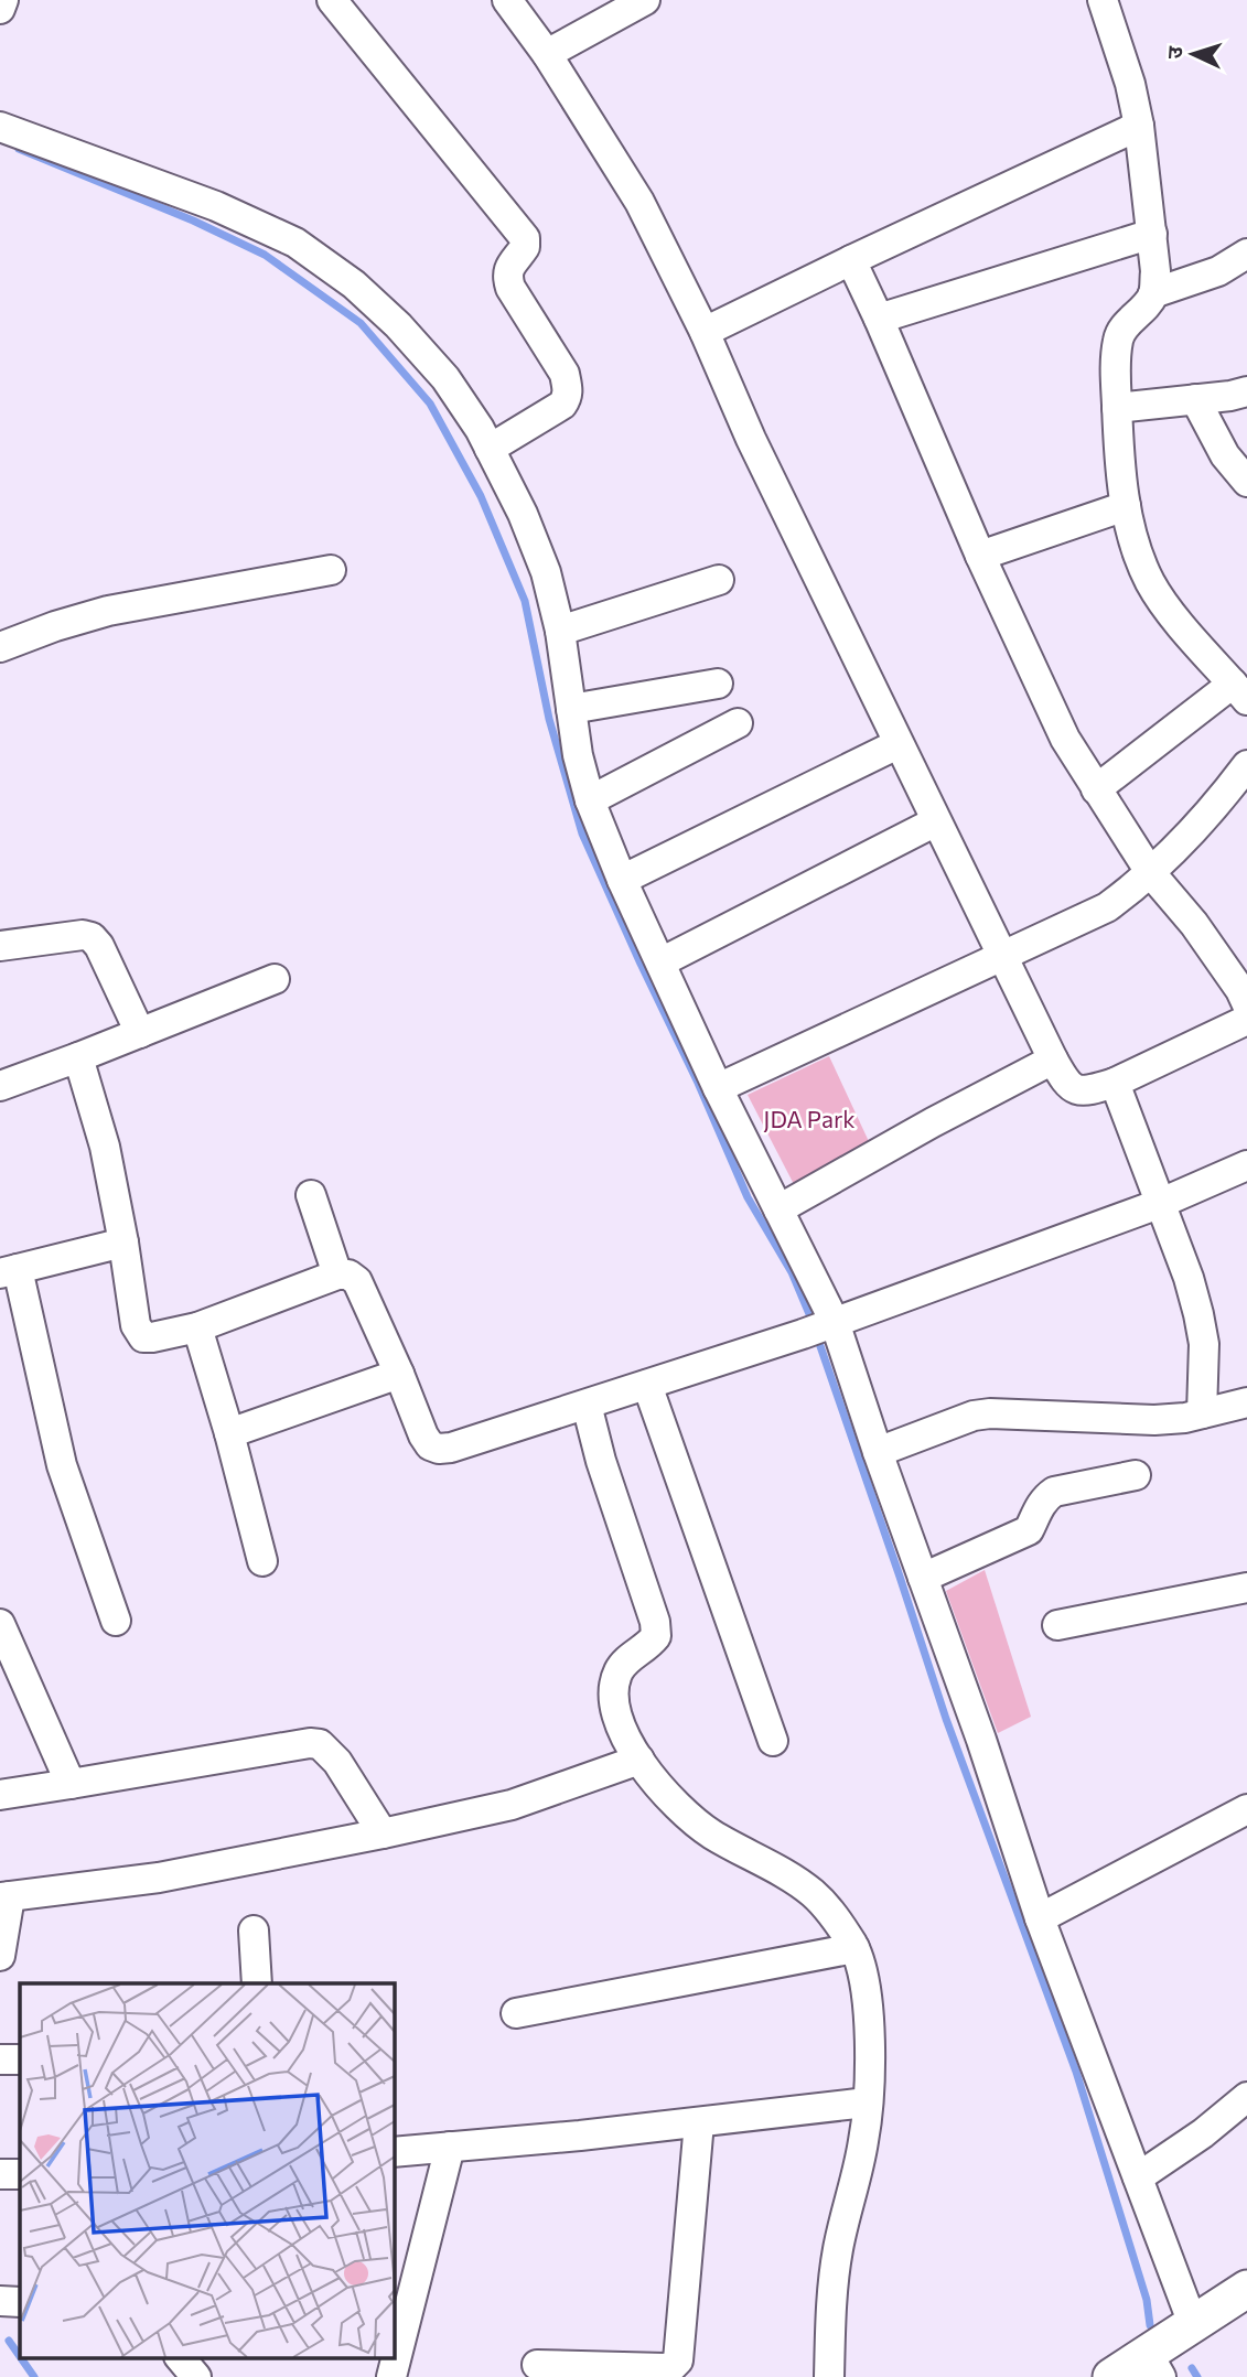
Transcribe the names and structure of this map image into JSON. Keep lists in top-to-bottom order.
{
  "parks": ["JDA Park"],
  "north": "left"
}
